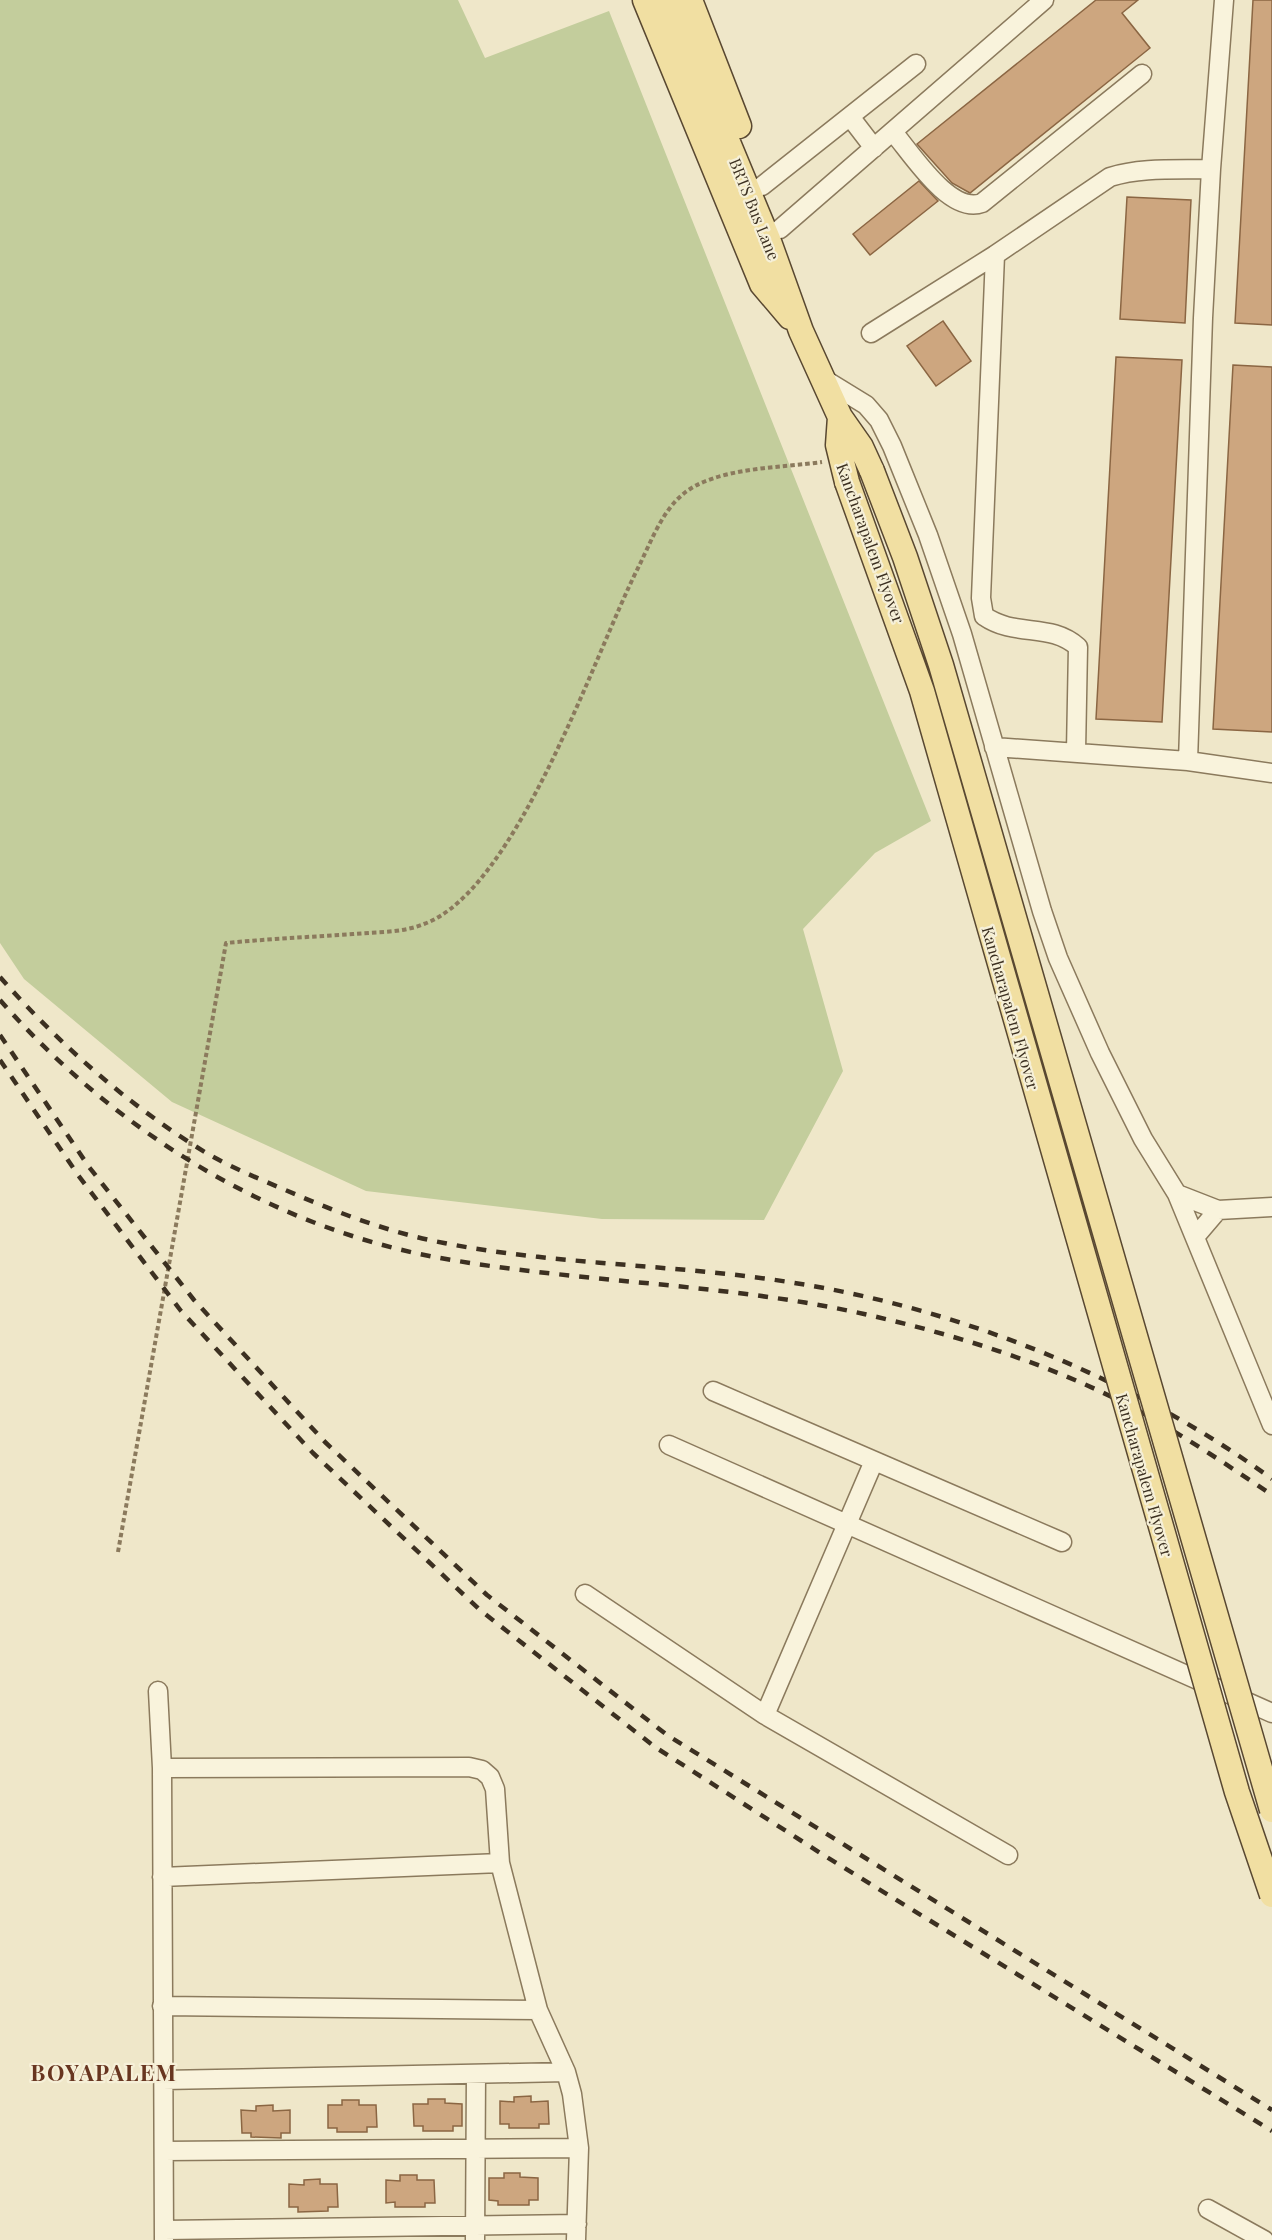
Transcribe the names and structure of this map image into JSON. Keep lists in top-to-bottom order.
{
  "streets": {
    "main road": ["BRTS Bus Lane", "Kancharapalem Flyover"]
  },
  "crossings": [
    ["BRTS Bus Lane", "Kancharapalem Flyover"]
  ],
  "districts": ["BOYAPALEM"]
}
